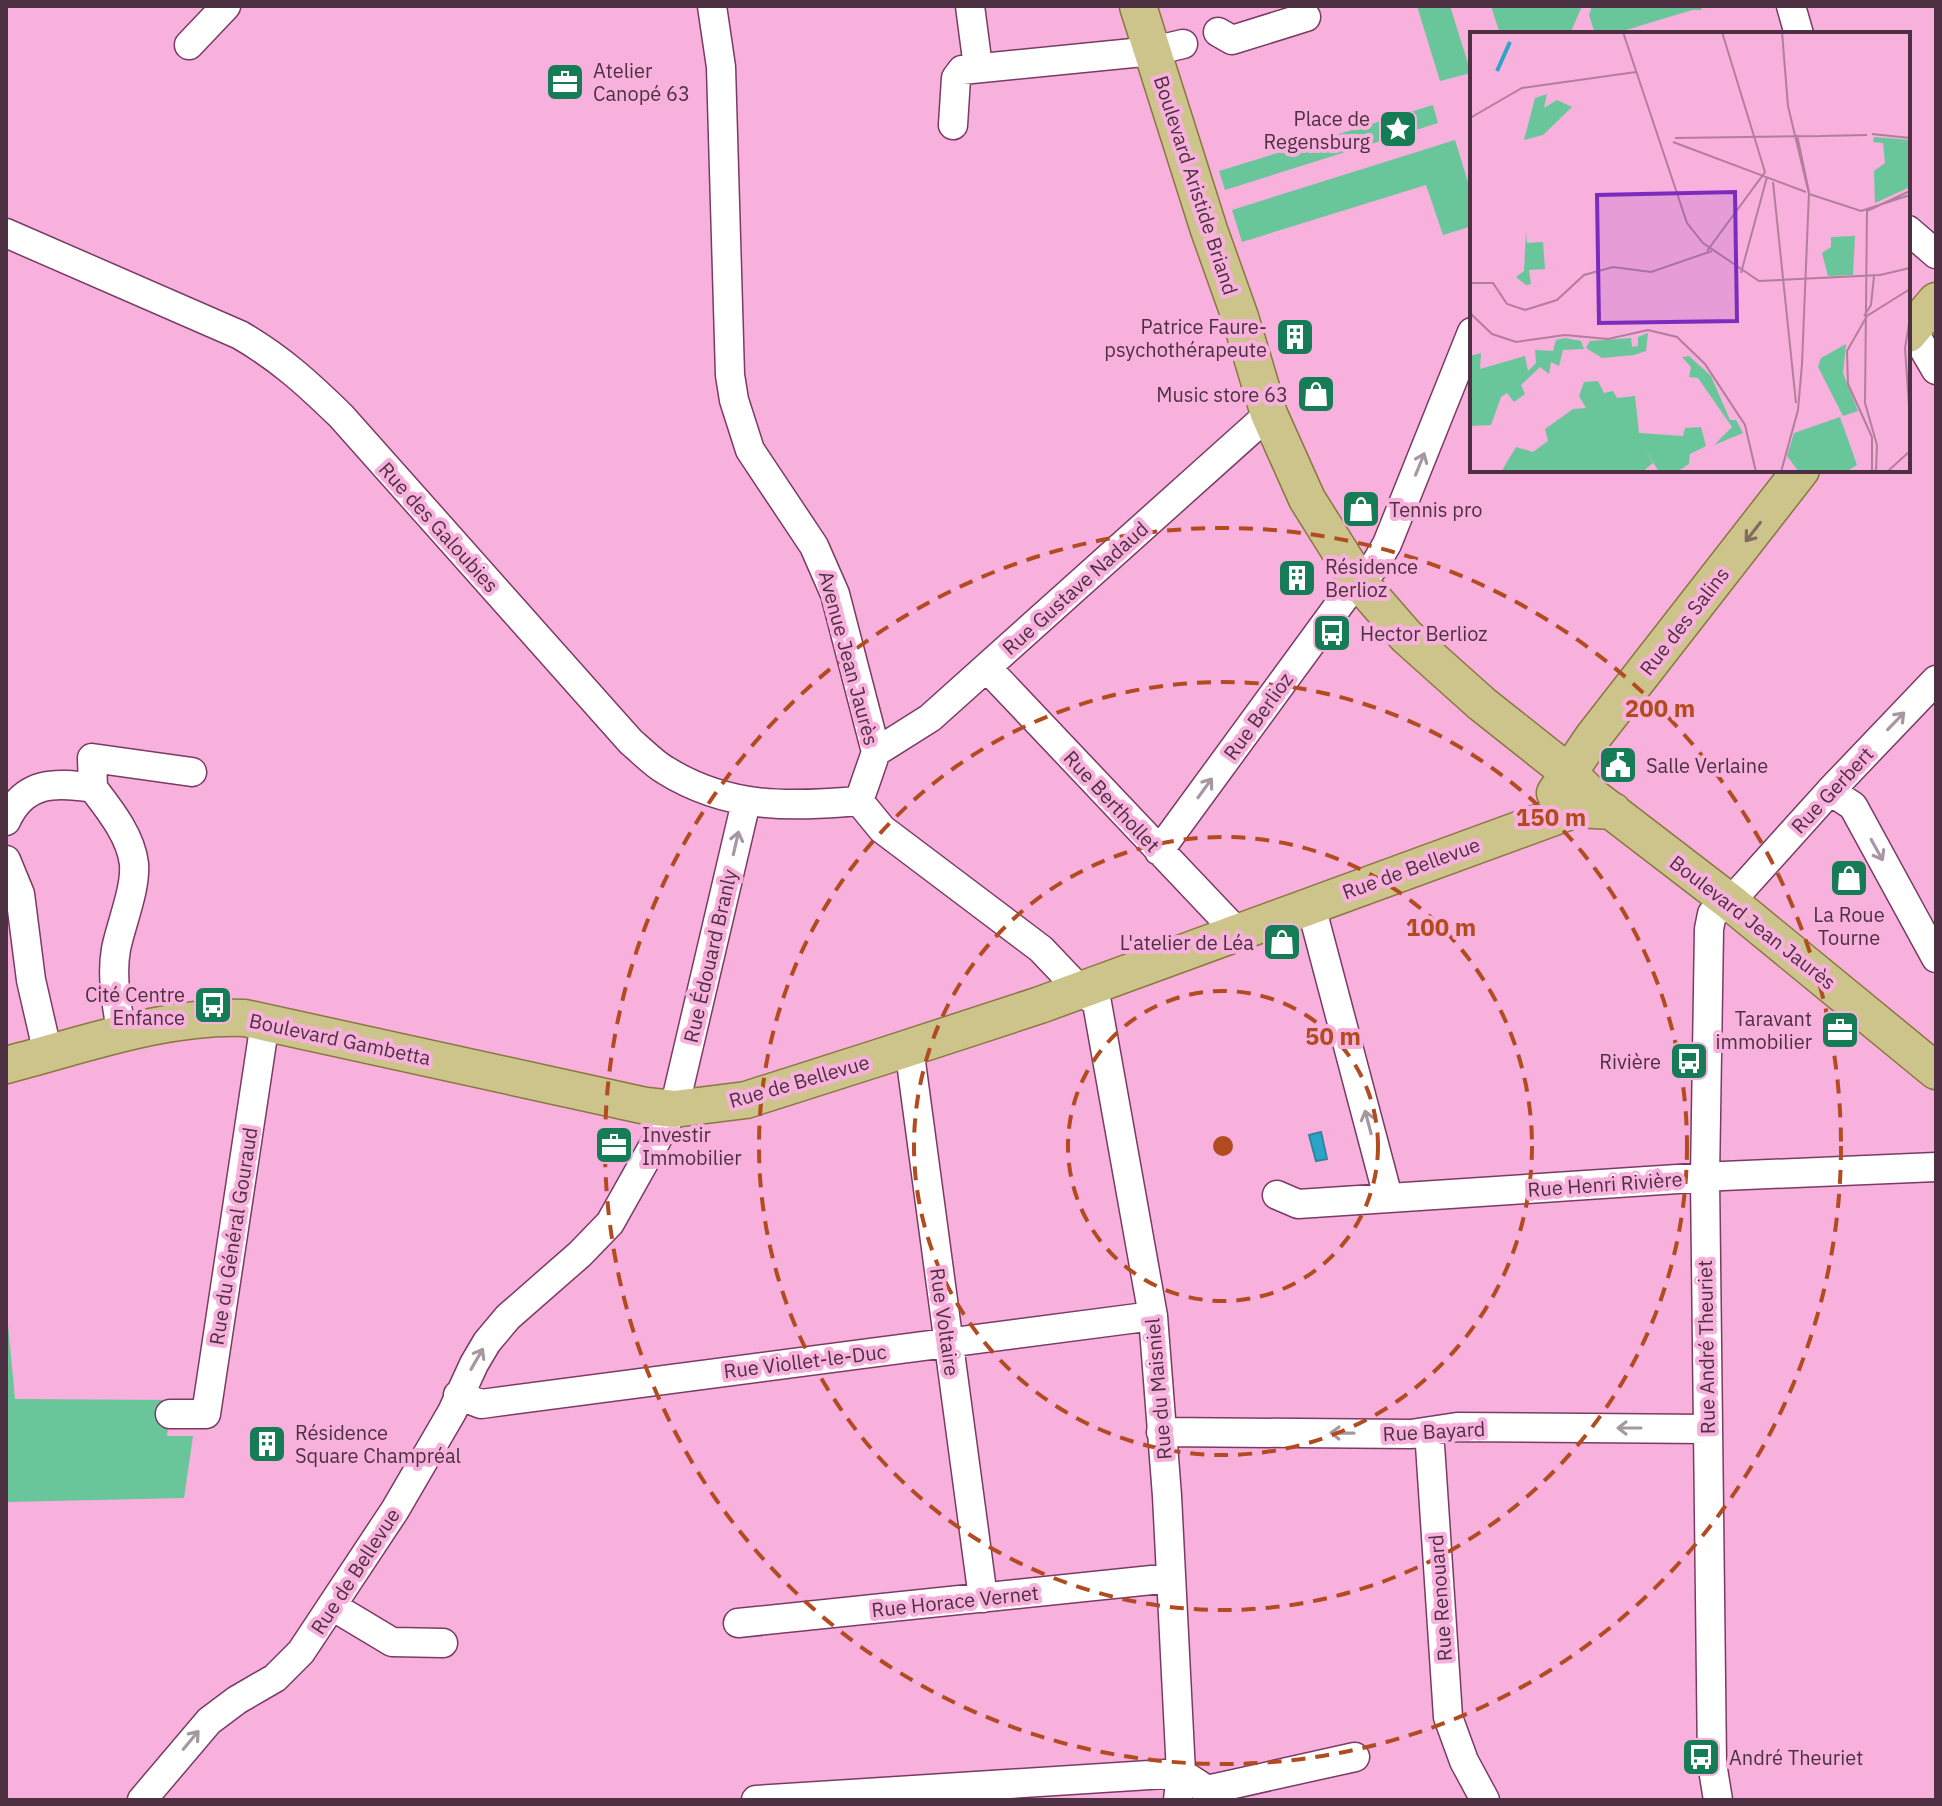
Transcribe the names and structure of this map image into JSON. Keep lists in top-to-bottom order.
{
  "streets": {
    "main road": [
      "Boulevard Aristide Briand",
      "Rue des Salins",
      "Rue de Bellevue",
      "Boulevard Jean Jaurès",
      "Boulevard Gambetta"
    ],
    "street": [
      "Rue des Galoubies",
      "Rue Gustave Nadaud",
      "Avenue Jean Jaurès",
      "Rue Berlioz",
      "Rue Gerbert",
      "Rue Berthollet",
      "Rue Édouard Branly",
      "Rue Henri Rivière",
      "Rue du Général Gouraud",
      "Rue Voltaire",
      "Rue André Theuriet",
      "Rue Viollet-le-Duc",
      "Rue du Maisniel",
      "Rue Bayard",
      "Rue Renouard",
      "Rue Horace Vernet"
    ]
  },
  "crossings": [
    ["Boulevard Aristide Briand", "Rue Gustave Nadaud"],
    ["Boulevard Aristide Briand", "Rue des Salins"],
    ["Boulevard Aristide Briand", "Rue Berlioz"],
    ["Boulevard Aristide Briand", "Boulevard Jean Jaurès"],
    ["Rue des Galoubies", "Avenue Jean Jaurès"],
    ["Rue des Galoubies", "Rue Édouard Branly"],
    ["Rue Gustave Nadaud", "Avenue Jean Jaurès"],
    ["Rue Gustave Nadaud", "Rue Berthollet"],
    ["Rue des Salins", "Boulevard Jean Jaurès"],
    ["Rue Berlioz", "Rue Berthollet"],
    ["Rue Gerbert", "Boulevard Jean Jaurès"],
    ["Rue Gerbert", "Rue André Theuriet"],
    ["Rue Berthollet", "Rue de Bellevue"],
    ["Rue de Bellevue", "Boulevard Jean Jaurès"],
    ["Rue de Bellevue", "Rue Édouard Branly"],
    ["Rue de Bellevue", "Boulevard Gambetta"],
    ["Rue de Bellevue", "Rue Voltaire"],
    ["Rue de Bellevue", "Rue Viollet-le-Duc"],
    ["Rue de Bellevue", "Rue du Maisniel"],
    ["Boulevard Jean Jaurès", "Rue André Theuriet"],
    ["Rue Édouard Branly", "Boulevard Gambetta"],
    ["Boulevard Gambetta", "Rue du Général Gouraud"],
    ["Rue Henri Rivière", "Rue André Theuriet"],
    ["Rue Voltaire", "Rue Viollet-le-Duc"],
    ["Rue Voltaire", "Rue Horace Vernet"],
    ["Rue André Theuriet", "Rue Bayard"],
    ["Rue Viollet-le-Duc", "Rue du Maisniel"],
    ["Rue du Maisniel", "Rue Bayard"],
    ["Rue du Maisniel", "Rue Horace Vernet"],
    ["Rue Bayard", "Rue Renouard"]
  ],
  "one_way": [
    "Rue des Salins",
    "Rue Berlioz",
    "Rue Gerbert",
    "Rue Édouard Branly",
    "Rue Bayard"
  ],
  "places": {
    "office": ["Atelier Canopé 63", "Taravant immobilier", "Investir Immobilier"],
    "place": ["Place de Regensburg"],
    "building": ["Patrice Faure- psychothérapeute", "Résidence Berlioz", "Résidence Square Champréal"],
    "shop": [
      "Music store 63",
      "Tennis pro",
      "La Roue Tourne",
      "L'atelier de Léa"
    ],
    "bus stop": [
      "Hector Berlioz",
      "Cité Centre Enfance",
      "Rivière",
      "André Theuriet"
    ],
    "public building": ["Salle Verlaine"]
  },
  "rings": [
    "200 m",
    "150 m",
    "100 m",
    "50 m"
  ]
}
